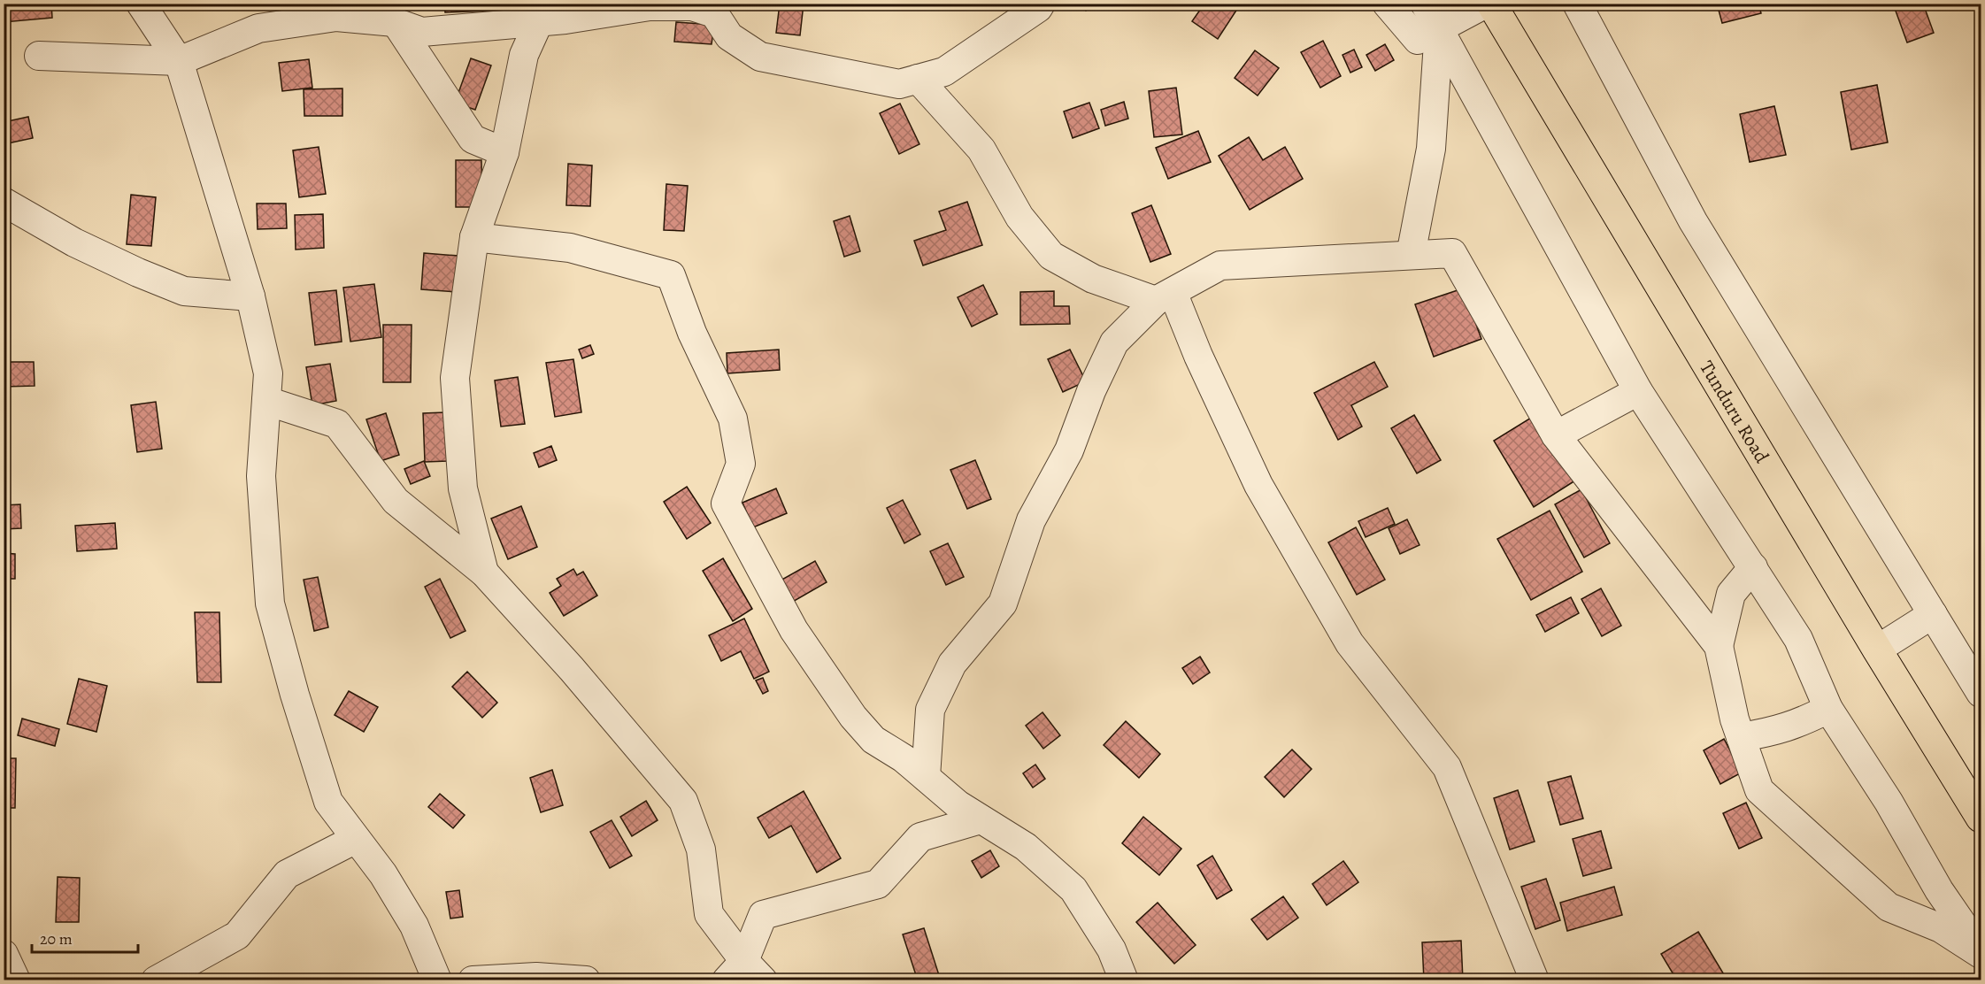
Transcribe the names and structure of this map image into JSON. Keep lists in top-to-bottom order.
{
  "streets": {
    "highway": ["Tunduru Road"]
  },
  "scale_bar": "20 m"
}
